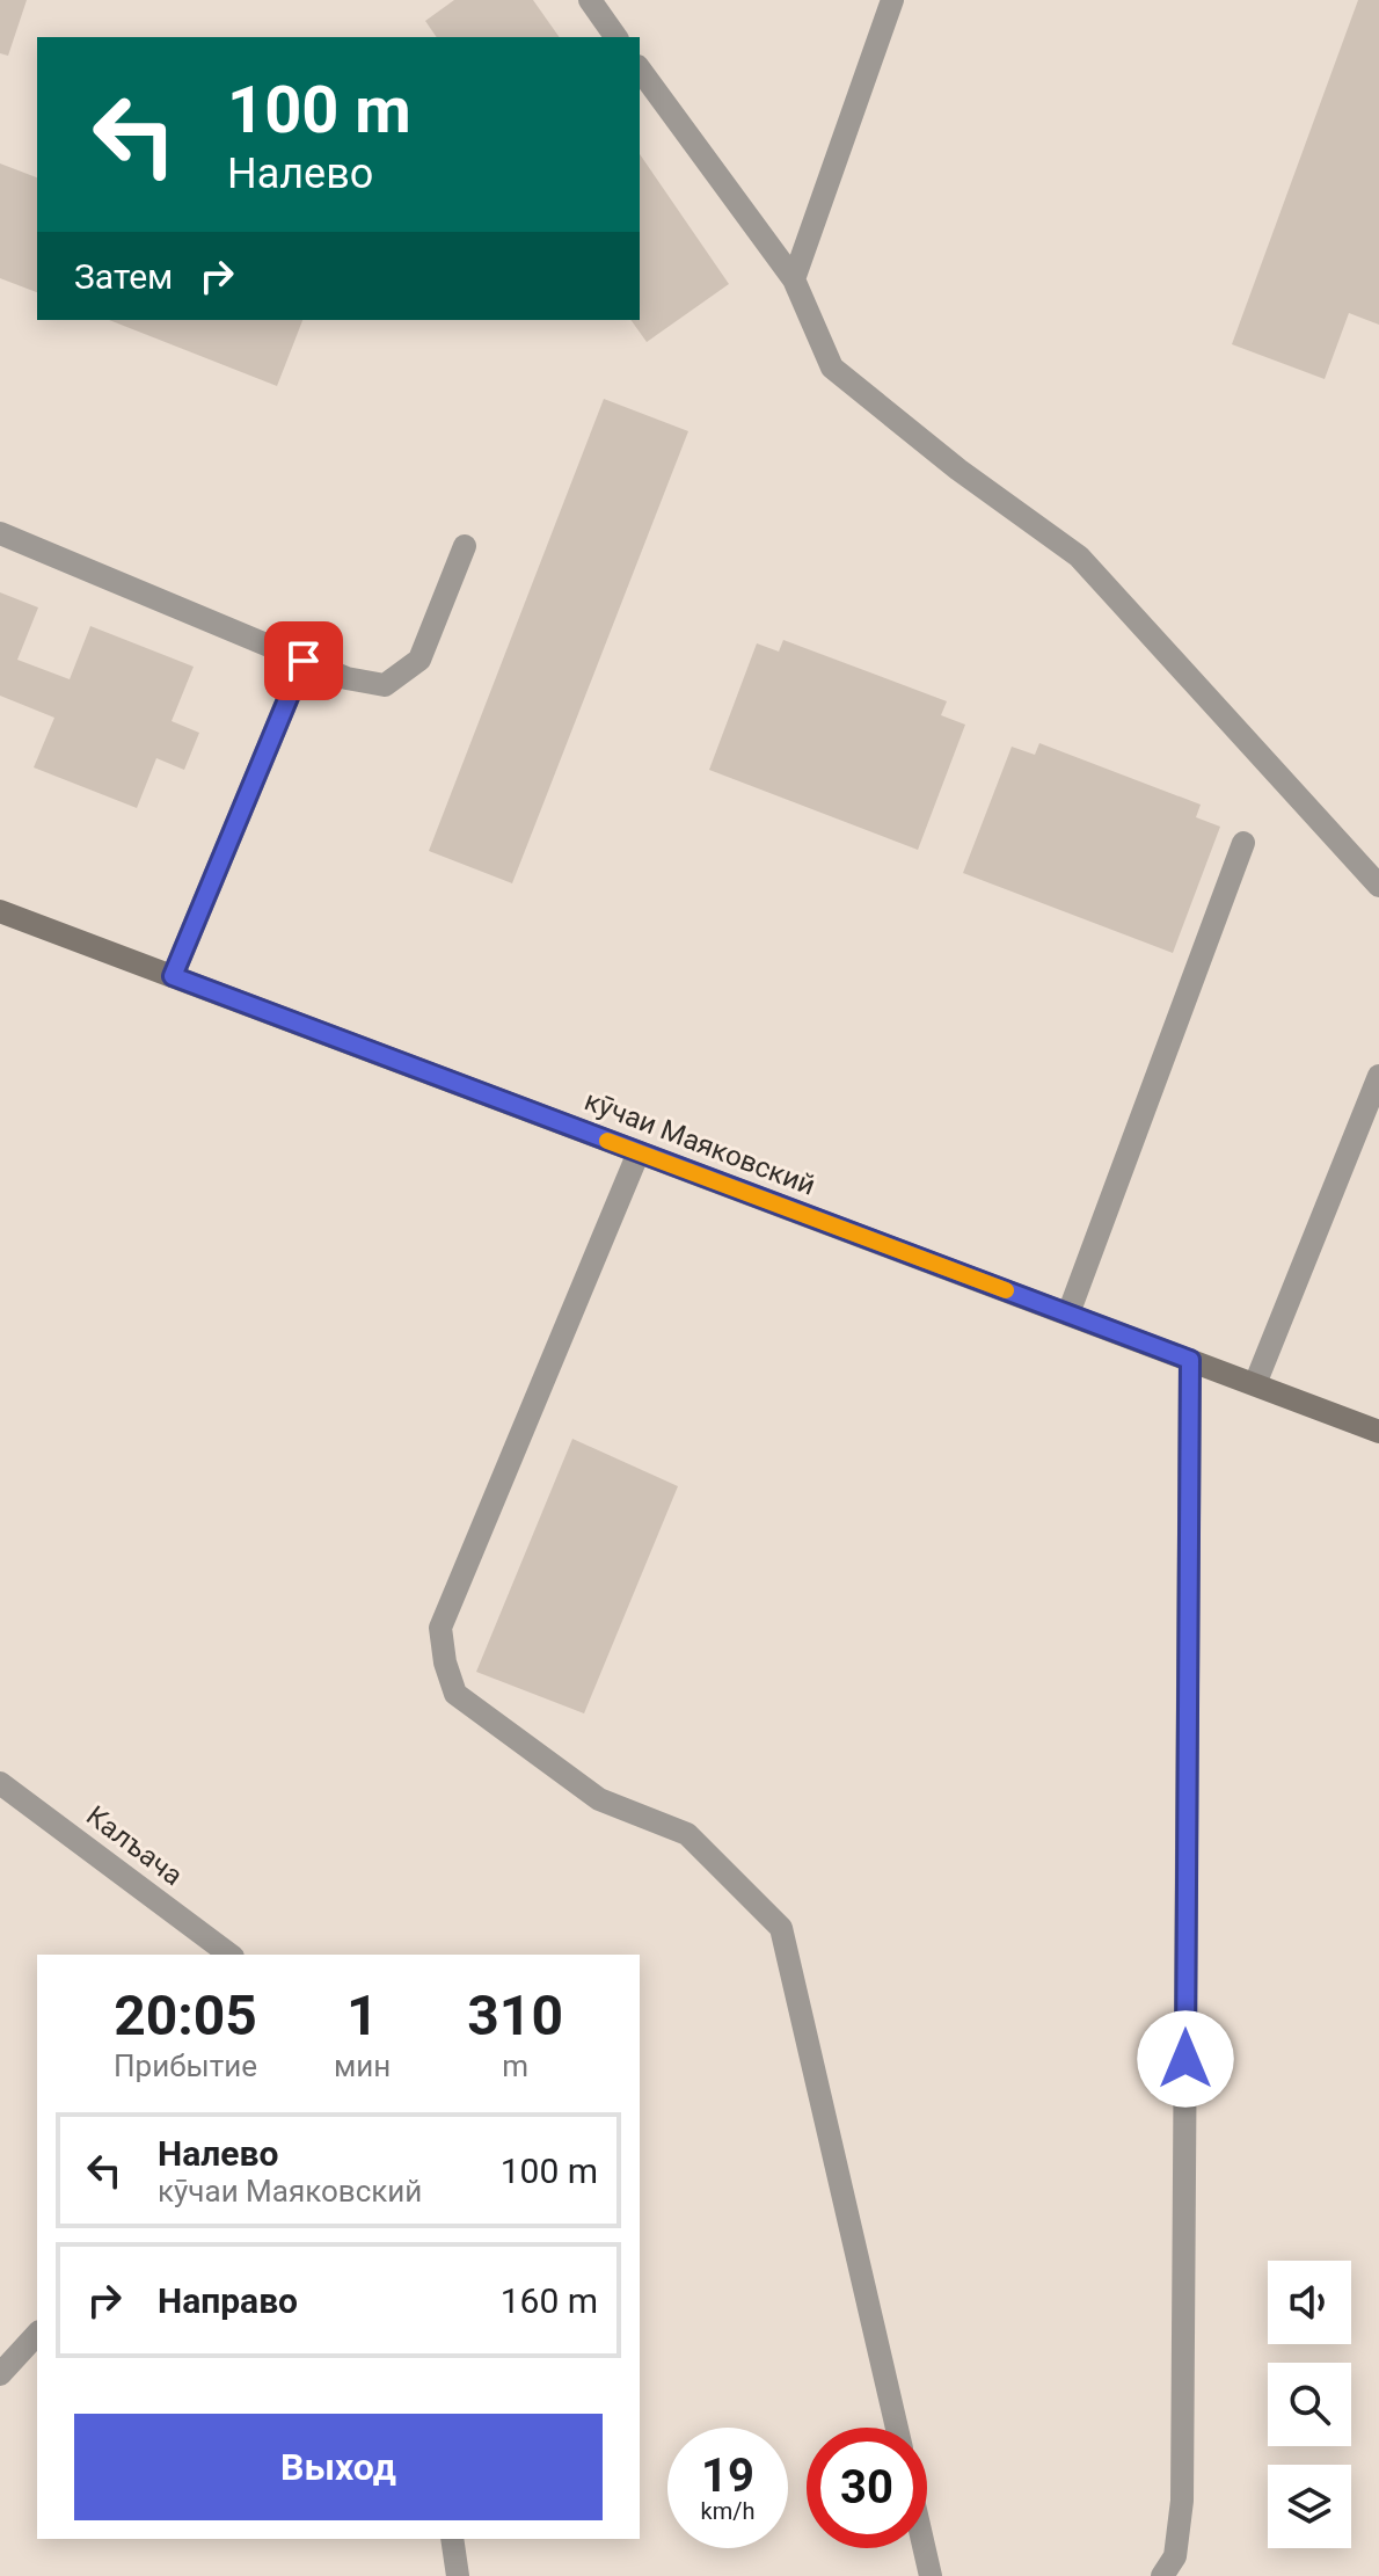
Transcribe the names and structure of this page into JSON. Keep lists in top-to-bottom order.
{
  "streets": {
    "street": ["кӯчаи Маяковский", "Калъача"]
  },
  "page": {
    "turn": ["100 m", "Налево"],
    "then": "Затем",
    "eta": [
      "20:05",
      "Прибытие",
      "1",
      "мин",
      "310",
      "m"
    ],
    "list": [
      {
        "name": "Налево",
        "note": "кӯчаи Маяковский",
        "value": "100 m"
      },
      {
        "name": "Направо",
        "value": "160 m"
      }
    ],
    "buttons": "Выход",
    "speed": "19 km/h",
    "limit": "30"
  }
}
